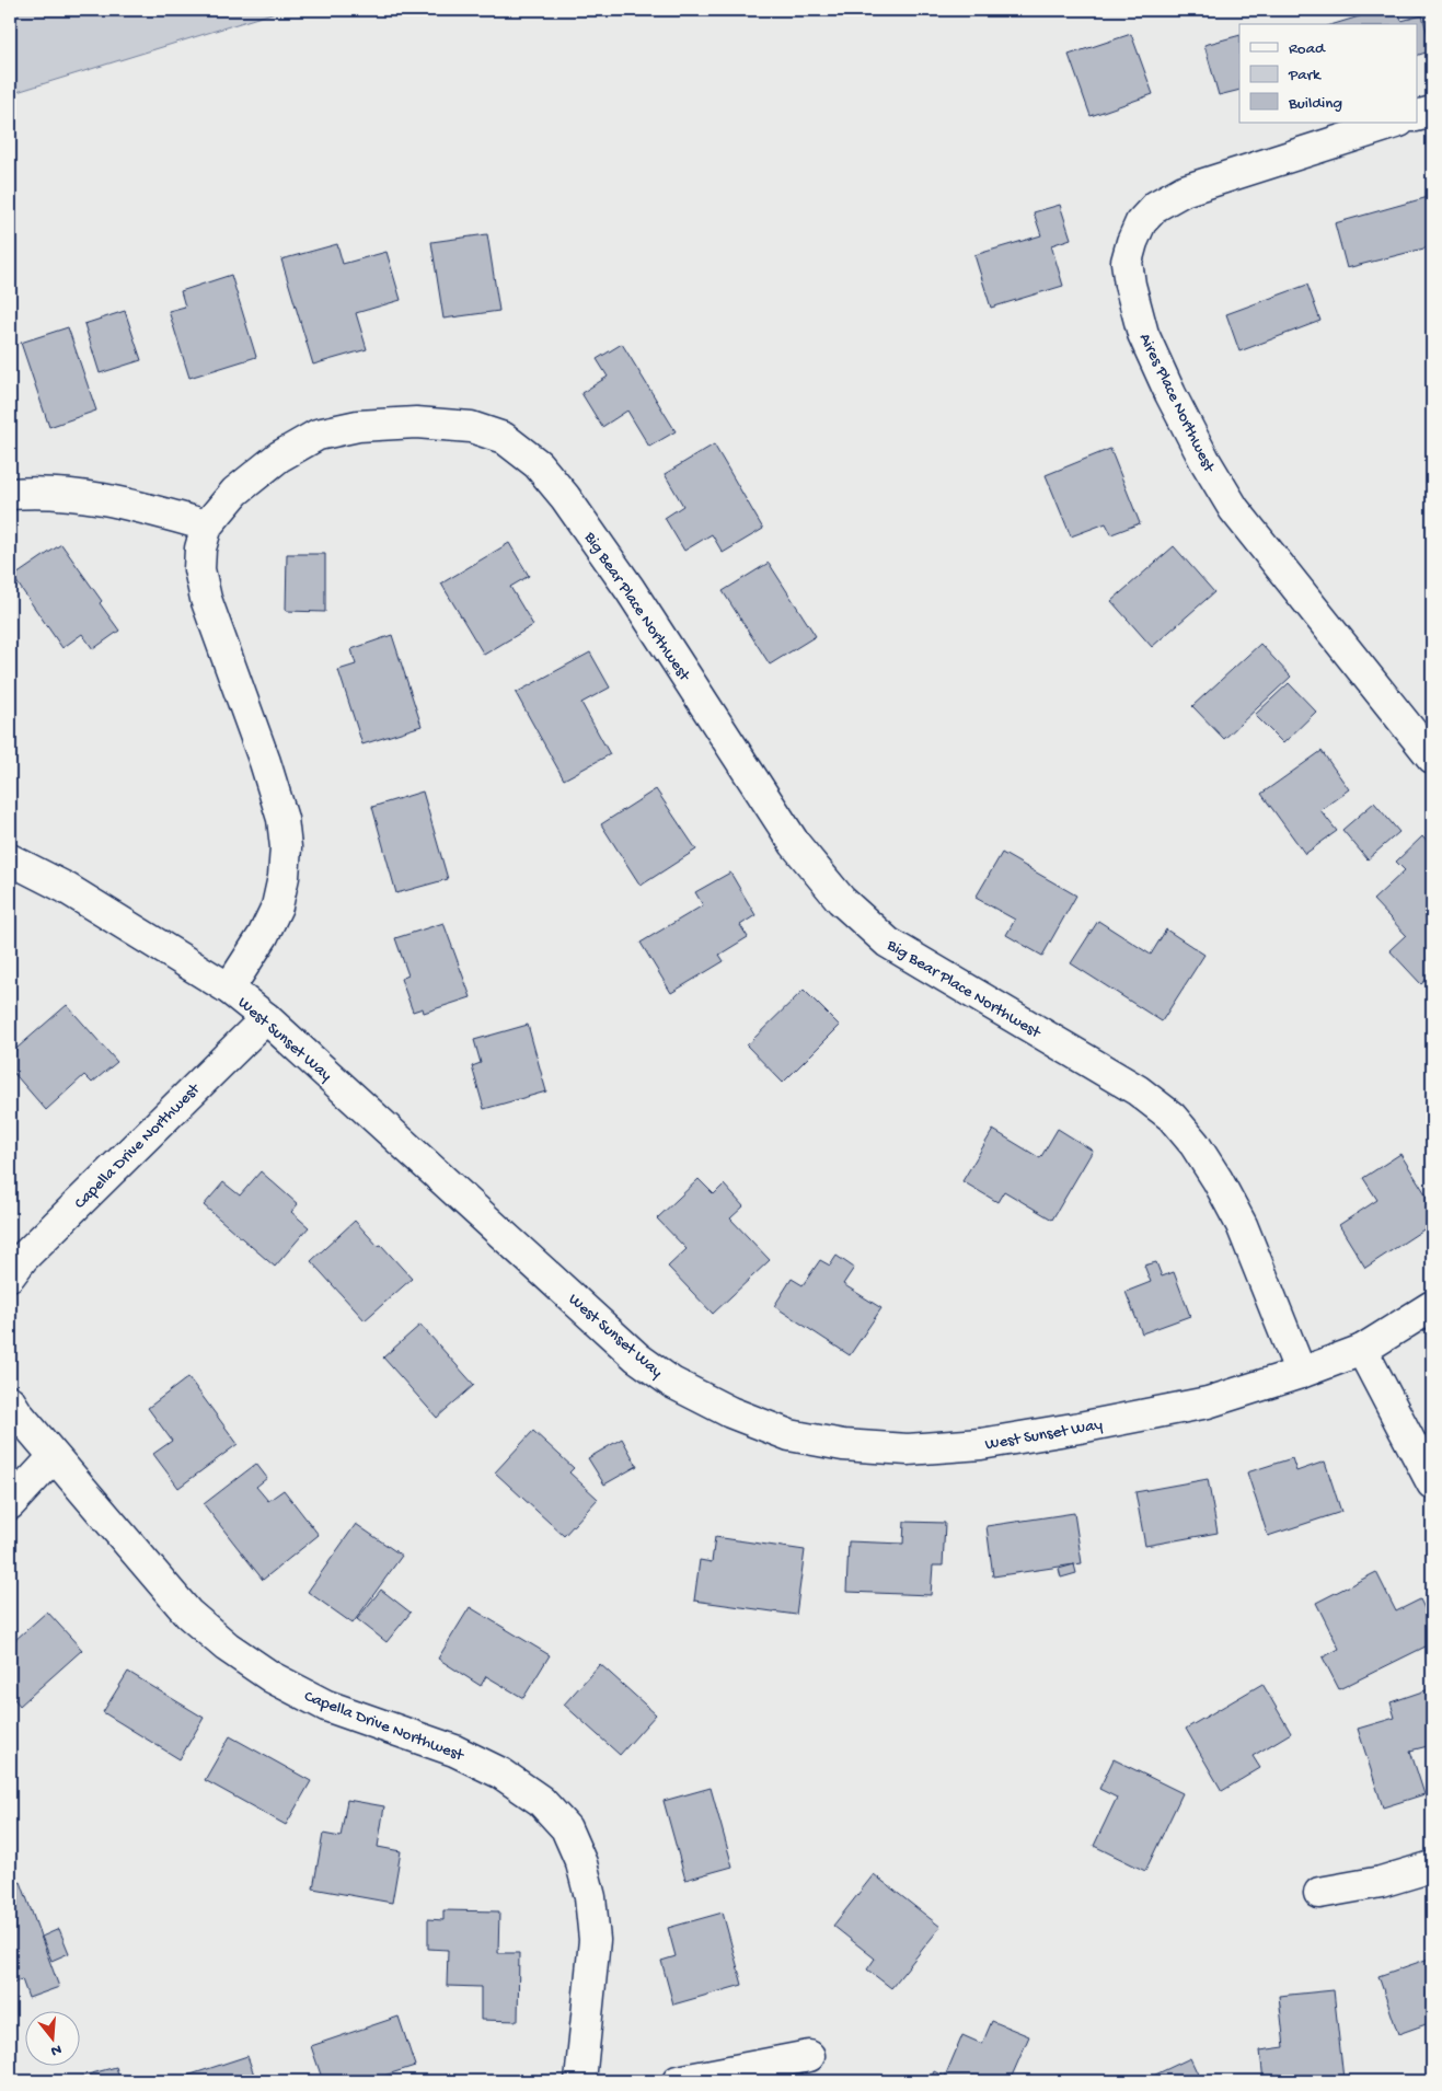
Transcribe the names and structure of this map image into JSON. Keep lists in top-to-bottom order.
{
  "streets": {
    "street": [
      "Aires Place Northwest",
      "Big Bear Place Northwest",
      "West Sunset Way",
      "Capella Drive Northwest"
    ]
  },
  "crossings": [
    ["Big Bear Place Northwest", "West Sunset Way"],
    ["West Sunset Way", "Capella Drive Northwest"]
  ],
  "legend": ["Road", "Park", "Building"],
  "north": "bottom"
}
